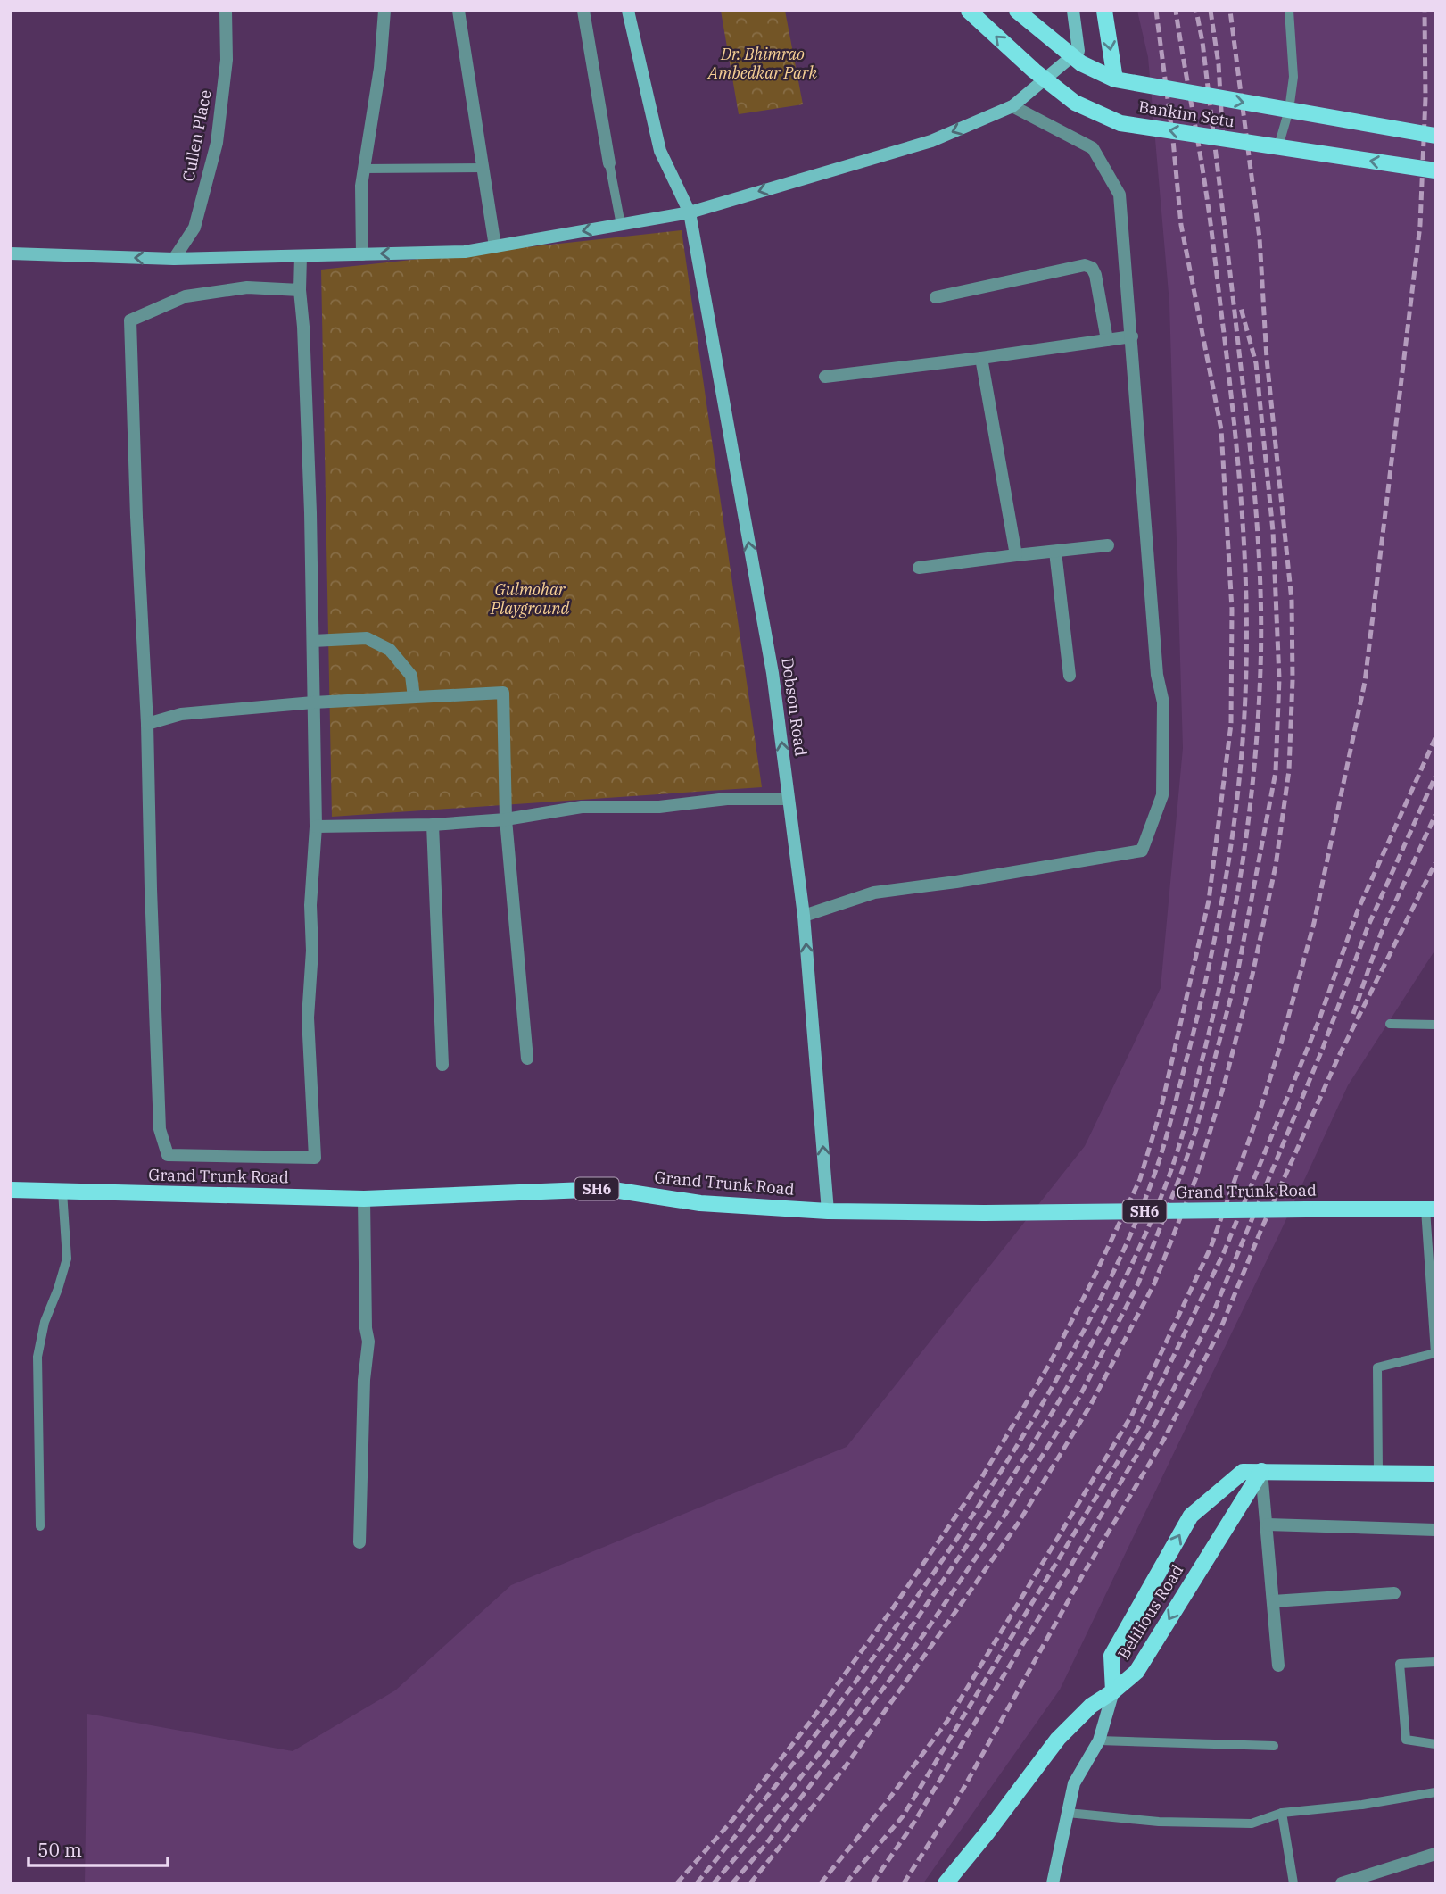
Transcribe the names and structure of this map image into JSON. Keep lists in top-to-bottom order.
{
  "streets": {
    "main road": [
      "Bankim Setu",
      "Dobson Road",
      "Grand Trunk Road",
      "SH6",
      "Belilious Road"
    ],
    "street": ["Cullen Place"]
  },
  "crossings": [
    ["Dobson Road", "Grand Trunk Road"]
  ],
  "one_way": ["Dobson Road"],
  "parks": ["Dr. Bhimrao Ambedkar Park", "Gulmohar Playground"],
  "scale_bar": "50 m"
}
